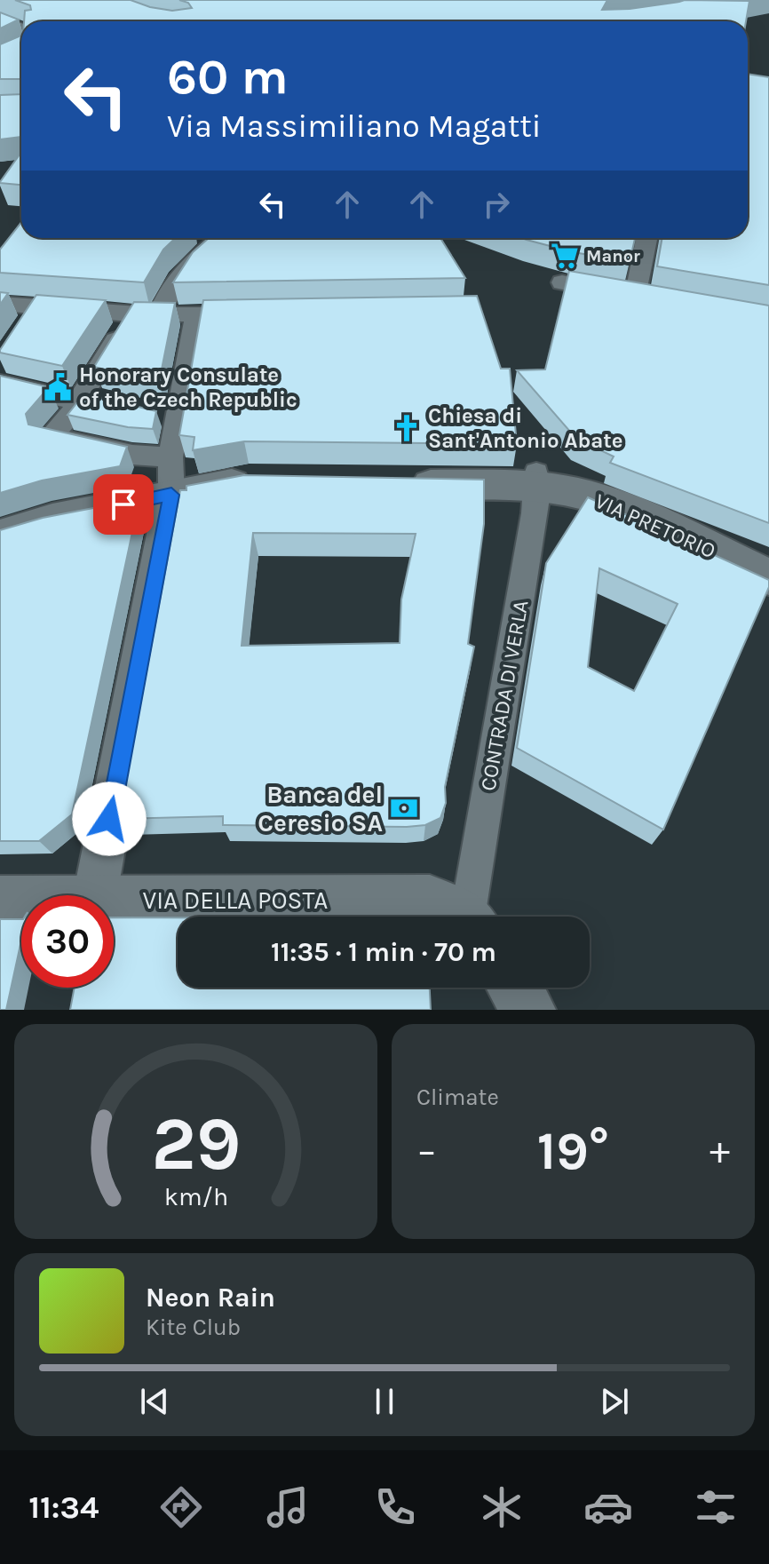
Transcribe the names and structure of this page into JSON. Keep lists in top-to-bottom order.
{
  "streets": {
    "street": ["VIA PRETORIO", "CONTRADA DI VERLA", "VIA DELLA POSTA"]
  },
  "crossings": [
    ["VIA PRETORIO", "CONTRADA DI VERLA"]
  ],
  "places": {
    "supermarket": ["Manor"],
    "public building": ["Honorary Consulate of the Czech Republic"],
    "church": ["Chiesa di Sant'Antonio Abate"],
    "bank": ["Banca del Ceresio SA"]
  },
  "page": {
    "turn": ["60 m", "Via Massimiliano Magatti"],
    "limit": "30",
    "trip": "11:35 · 1 min · 70 m",
    "tile": "Climate",
    "heat": ["−", "19°", "+"],
    "song": ["Neon Rain", "Kite Club"],
    "tabs": "11:34",
    "gauge": ["29", "km/h"]
  }
}
